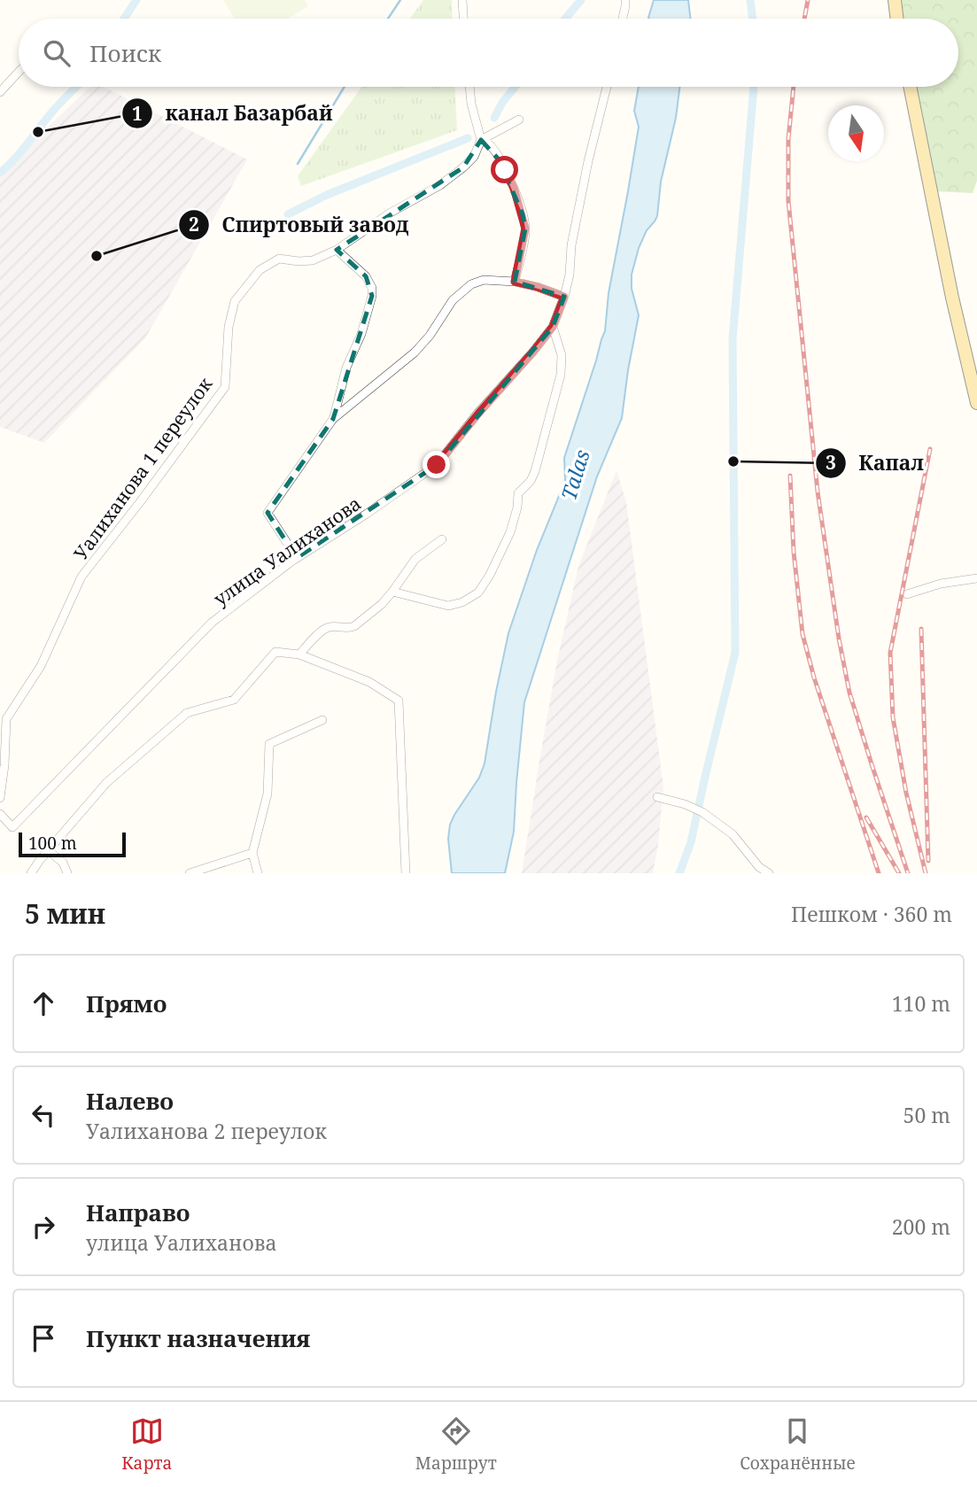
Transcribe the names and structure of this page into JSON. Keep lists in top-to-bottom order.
{
  "streets": {
    "street": ["Уалиханова 1 переулок", "улица Уалиханова"]
  },
  "water": ["Talas"],
  "places": ["канал Базарбай", "Спиртовый завод", "Капал"],
  "scale_bar": "100 m",
  "north": "bottom",
  "page": {
    "search": "Поиск",
    "scale": "100 m",
    "heading": ["5 мин", "Пешком · 360 m"],
    "list": [
      ["Прямо", "110 m"],
      ["Налево", "Уалиханова 2 переулок", "50 m"],
      ["Направо", "улица Уалиханова", "200 m"],
      "Пункт назначения"
    ],
    "nav": ["Карта", "Маршрут", "Сохранённые"]
  }
}
